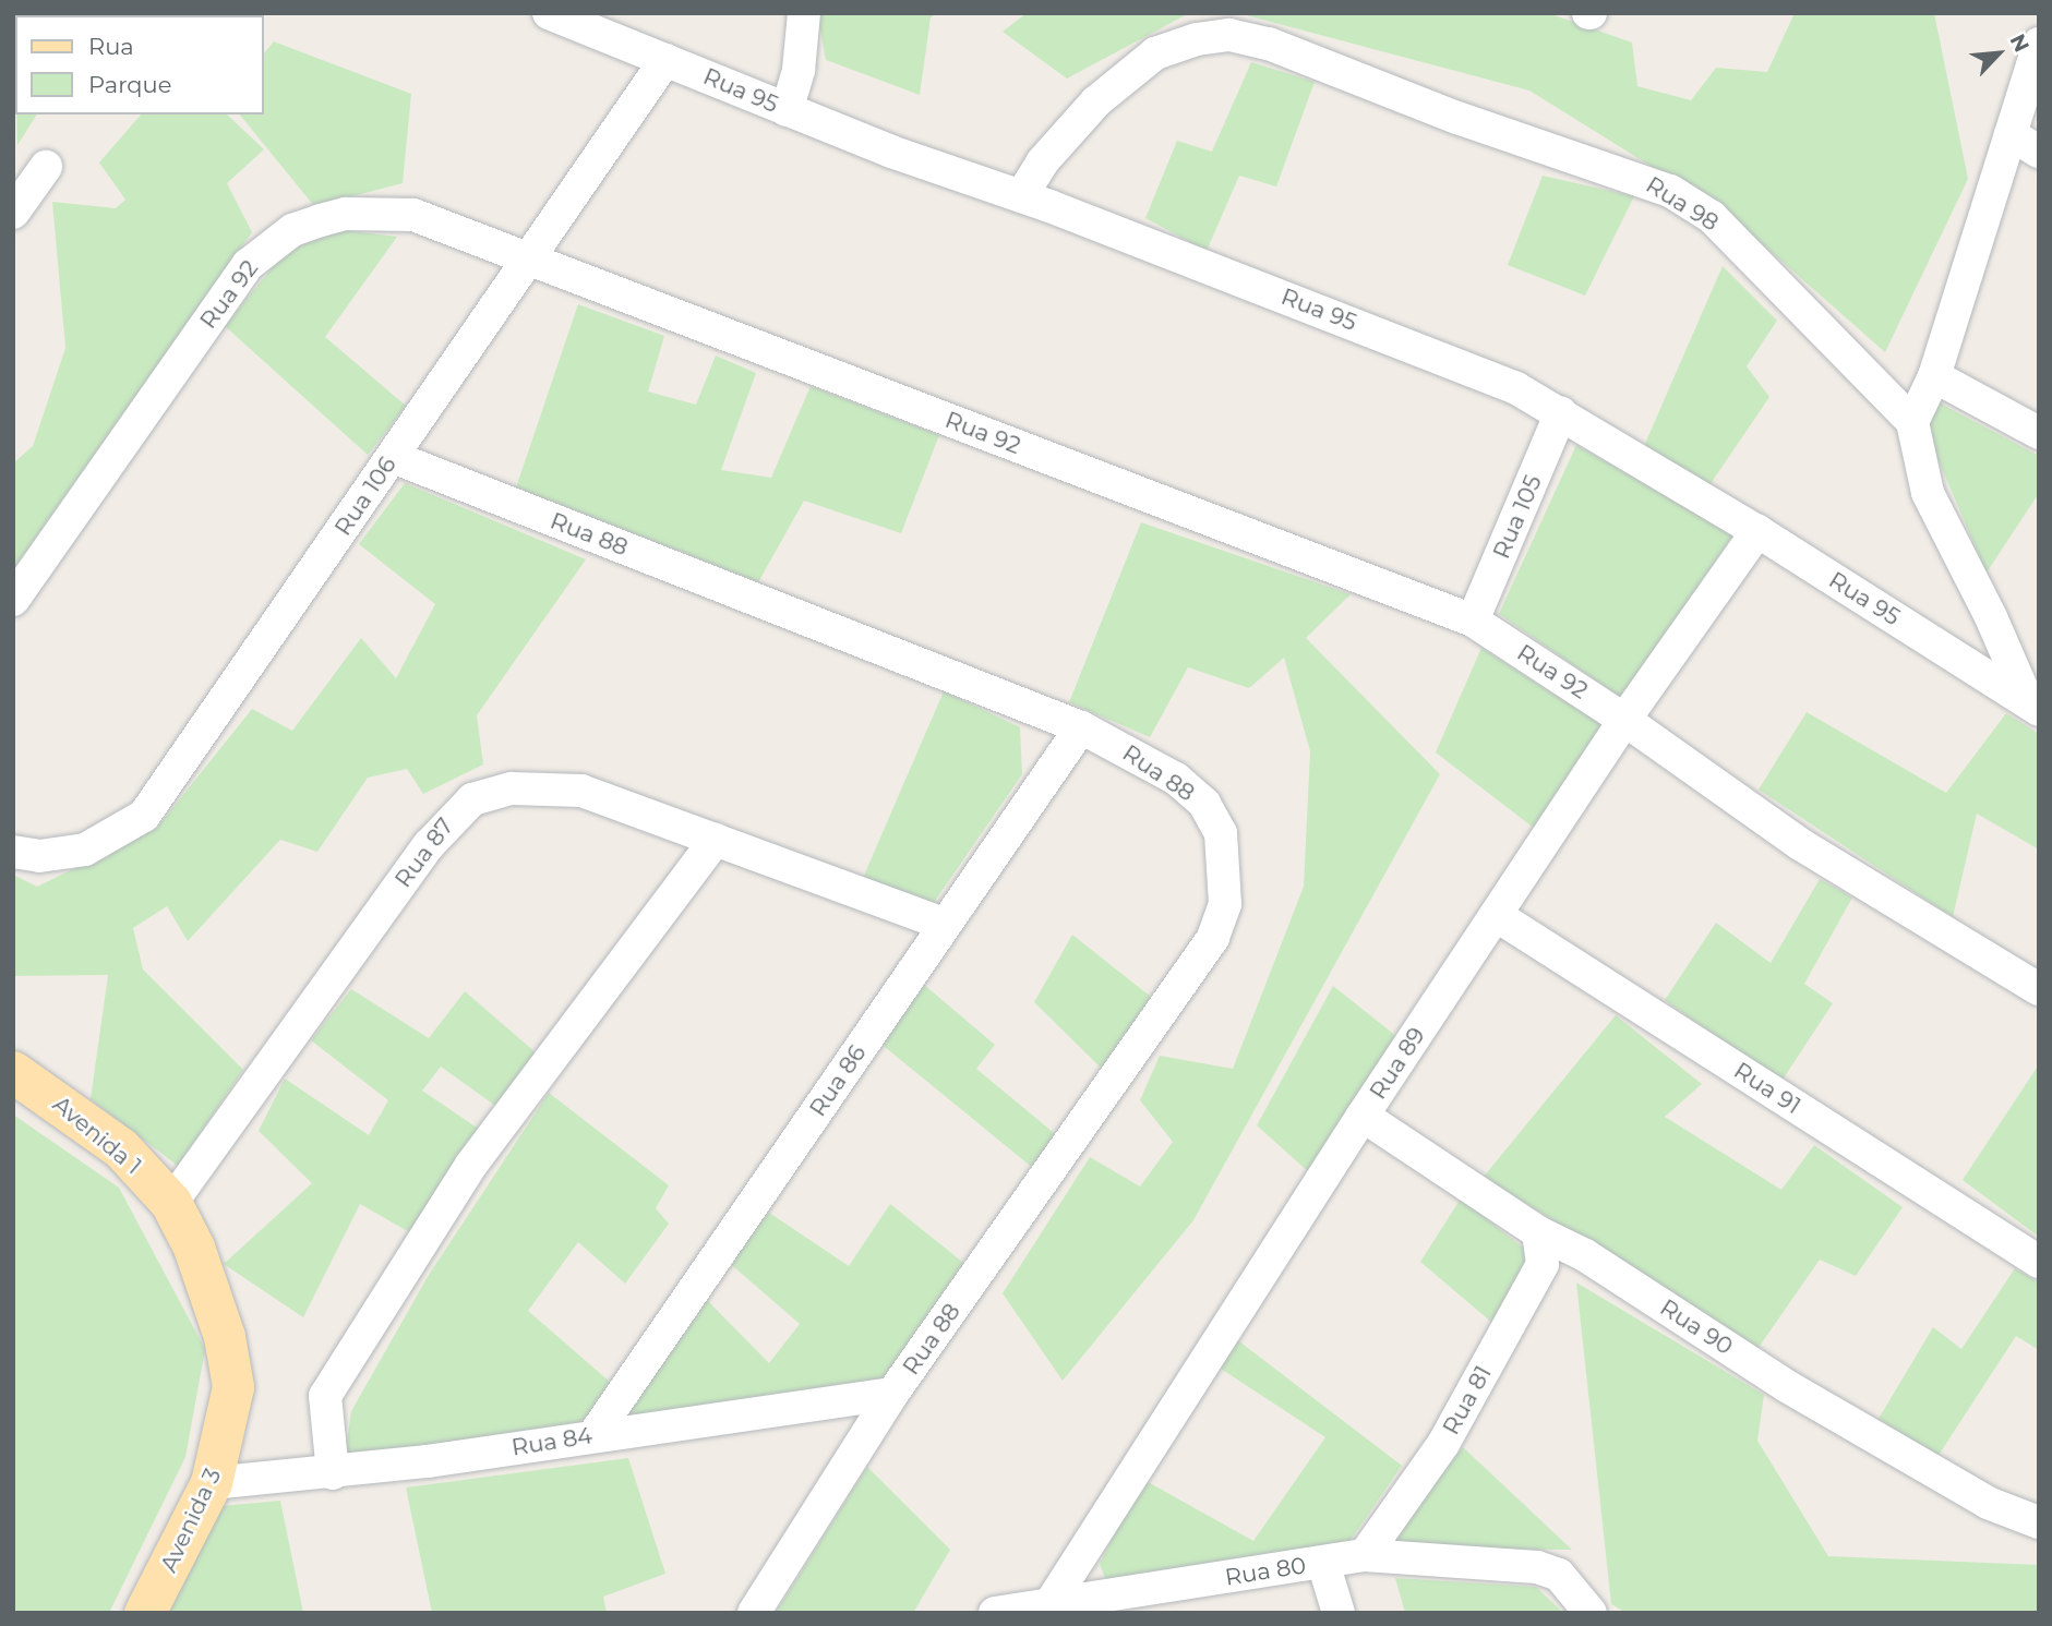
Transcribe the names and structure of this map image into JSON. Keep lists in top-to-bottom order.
{
  "streets": {
    "main road": ["Avenida 1", "Avenida 3"],
    "street": [
      "Rua 95",
      "Rua 98",
      "Rua 92",
      "Rua 106",
      "Rua 105",
      "Rua 88",
      "Rua 87",
      "Rua 89",
      "Rua 86",
      "Rua 91",
      "Rua 90",
      "Rua 81",
      "Rua 84",
      "Rua 80"
    ]
  },
  "crossings": [
    ["Rua 95", "Rua 98"],
    ["Rua 95", "Rua 106"],
    ["Rua 95", "Rua 105"],
    ["Rua 95", "Rua 89"],
    ["Rua 92", "Rua 106"],
    ["Rua 92", "Rua 105"],
    ["Rua 92", "Rua 89"],
    ["Rua 106", "Rua 88"],
    ["Rua 88", "Rua 86"],
    ["Rua 88", "Rua 84"],
    ["Rua 87", "Rua 86"],
    ["Rua 87", "Avenida 1"],
    ["Rua 89", "Rua 91"],
    ["Rua 89", "Rua 90"],
    ["Rua 89", "Rua 80"],
    ["Rua 86", "Rua 84"],
    ["Avenida 1", "Avenida 3"],
    ["Rua 90", "Rua 81"],
    ["Rua 81", "Rua 80"],
    ["Rua 84", "Avenida 3"]
  ],
  "legend": ["Rua", "Parque"],
  "north": "top right"
}
